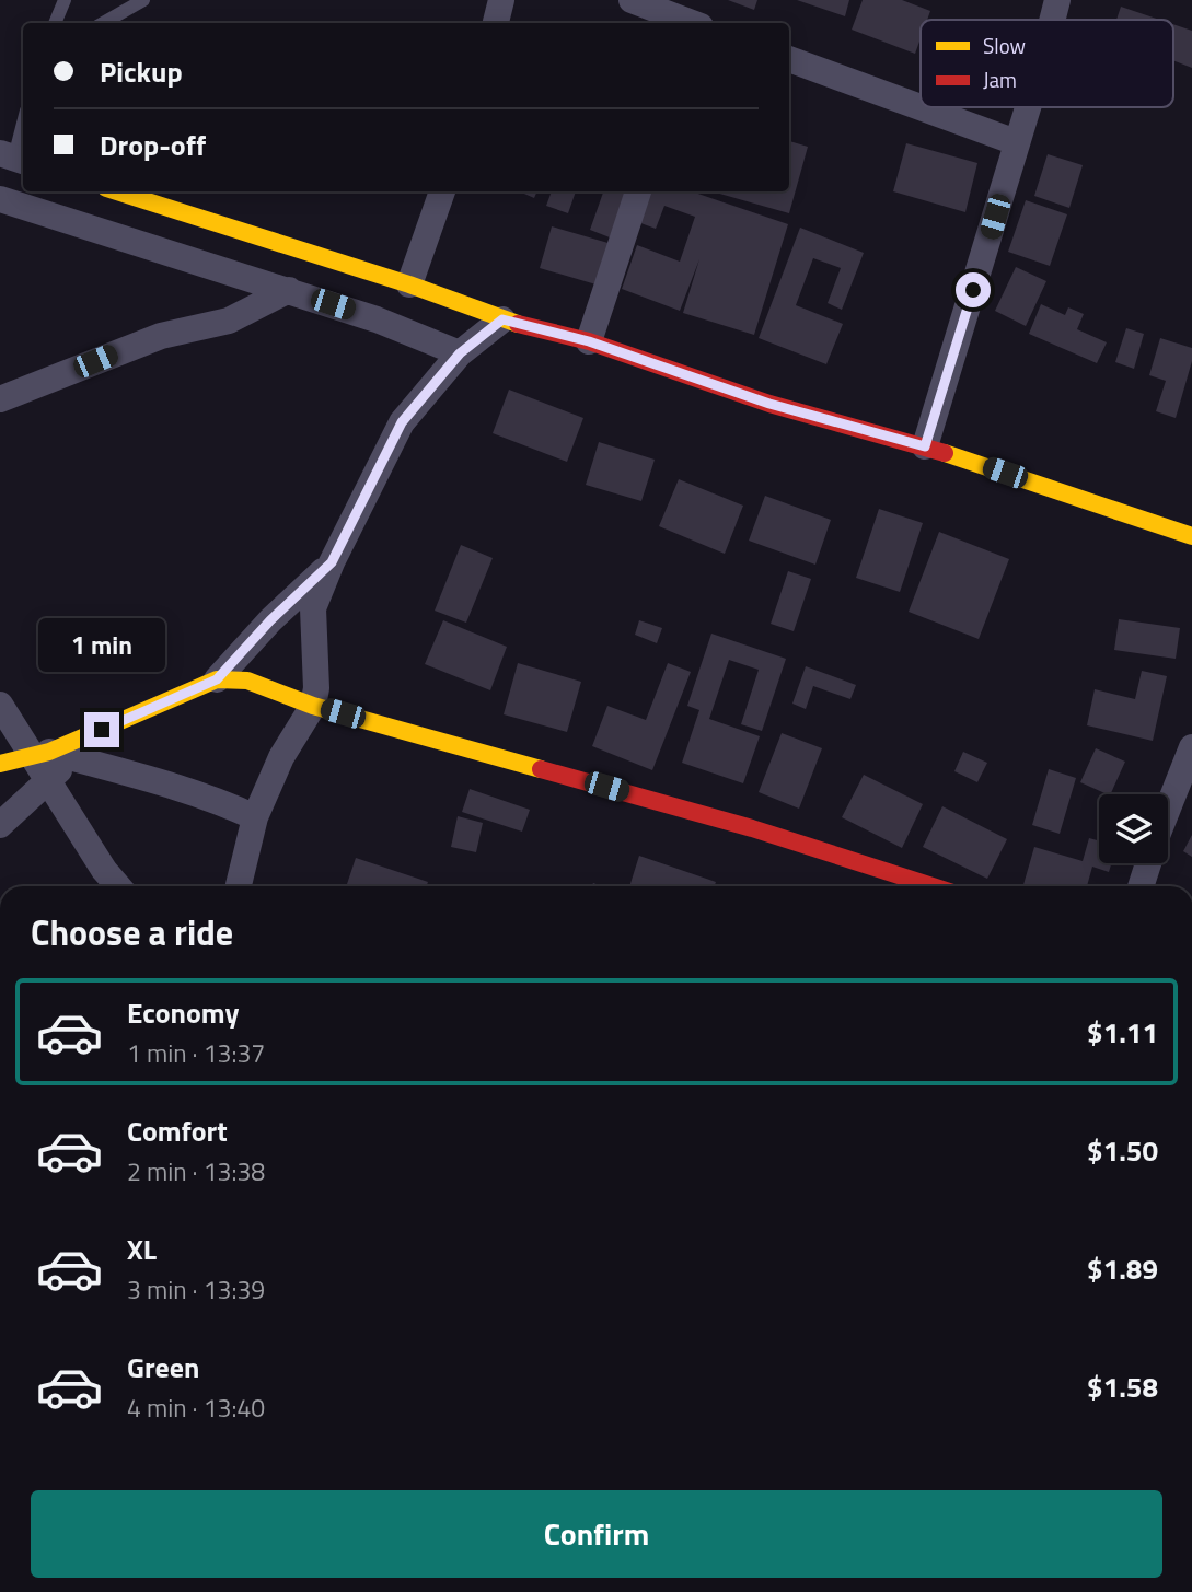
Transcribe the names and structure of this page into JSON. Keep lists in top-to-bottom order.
{
  "legend": ["Slow", "Jam"],
  "page": {
    "banner": ["Pickup", "Drop-off"],
    "bubble": "1 min",
    "heading": "Choose a ride",
    "list": [
      {
        "name": "Economy",
        "note": "1 min · 13:37",
        "value": "$1.11"
      },
      {
        "name": "Comfort",
        "note": "2 min · 13:38",
        "value": "$1.50"
      },
      {
        "name": "XL",
        "note": "3 min · 13:39",
        "value": "$1.89"
      },
      {
        "name": "Green",
        "note": "4 min · 13:40",
        "value": "$1.58"
      }
    ],
    "buttons": "Confirm"
  }
}
